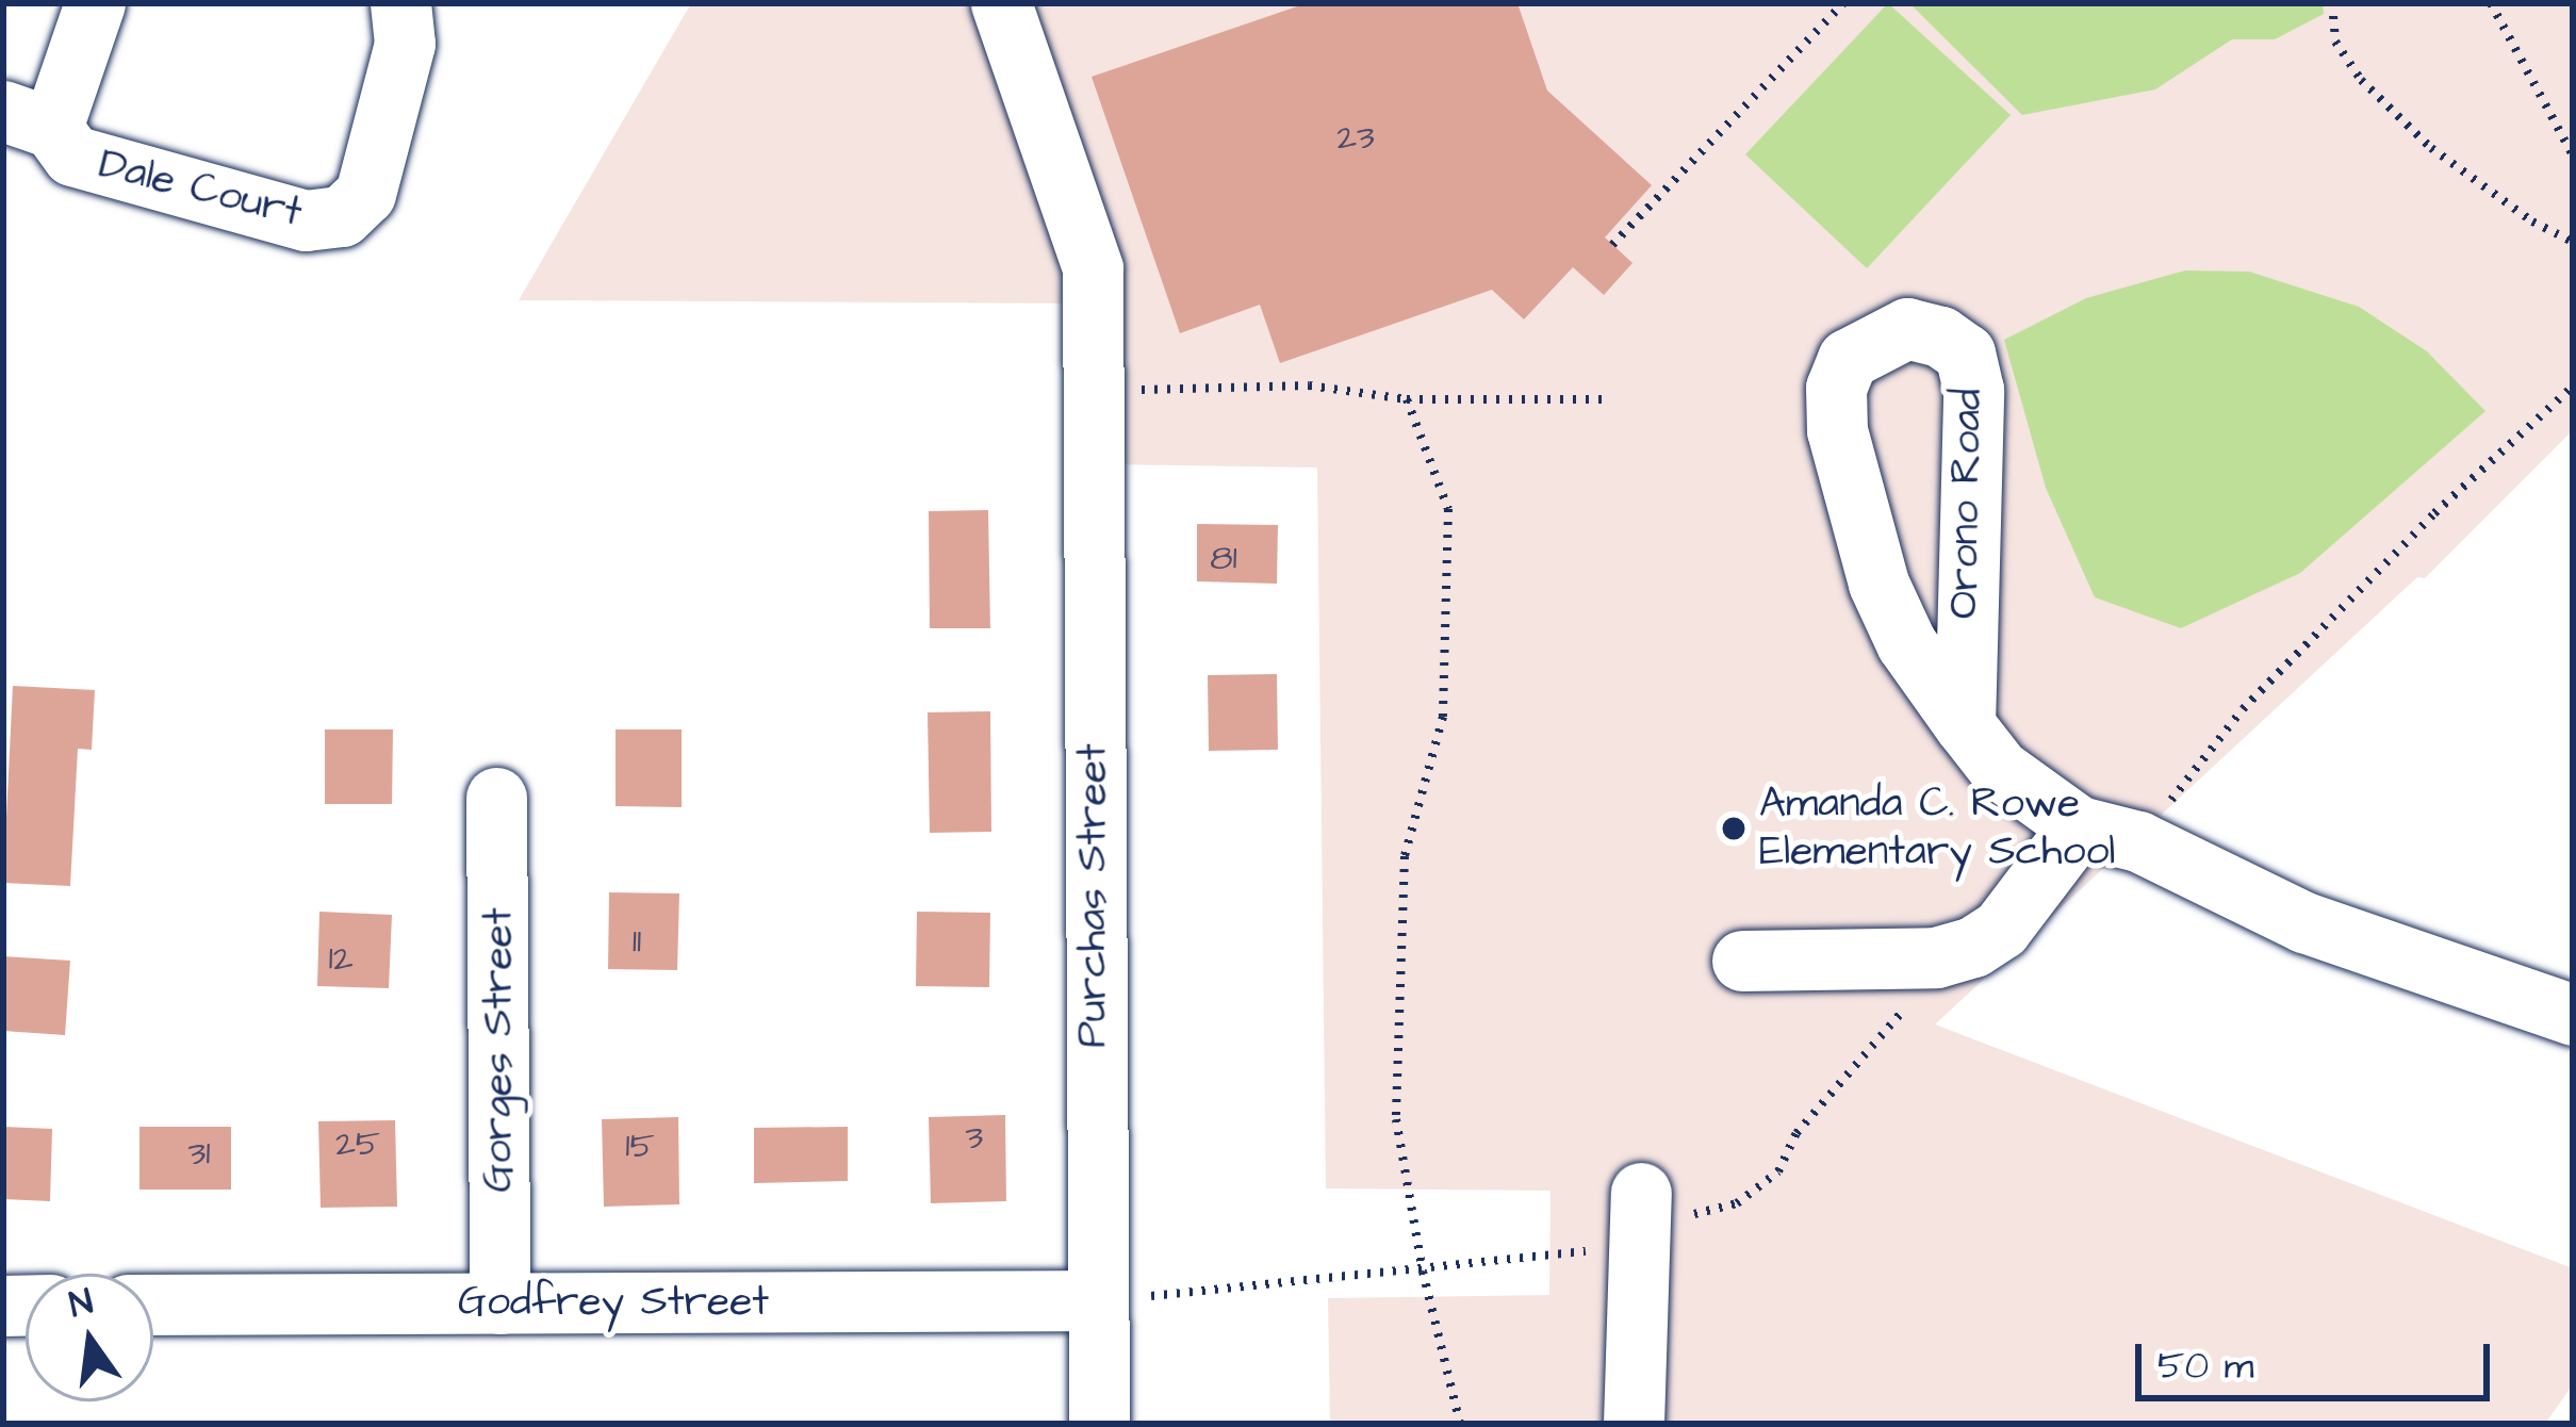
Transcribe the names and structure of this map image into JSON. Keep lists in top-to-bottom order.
{
  "streets": {
    "street": [
      "Dale Court",
      "Orono Road",
      "Purchas Street",
      "Gorges Street",
      "Godfrey Street"
    ]
  },
  "crossings": [
    ["Purchas Street", "Godfrey Street"],
    ["Gorges Street", "Godfrey Street"]
  ],
  "places": ["Amanda C. Rowe Elementary School"],
  "house_numbers": [
    "23",
    "81",
    "11",
    "12",
    "3",
    "25",
    "15",
    "31"
  ],
  "scale_bar": "50 m",
  "north": "top"
}
